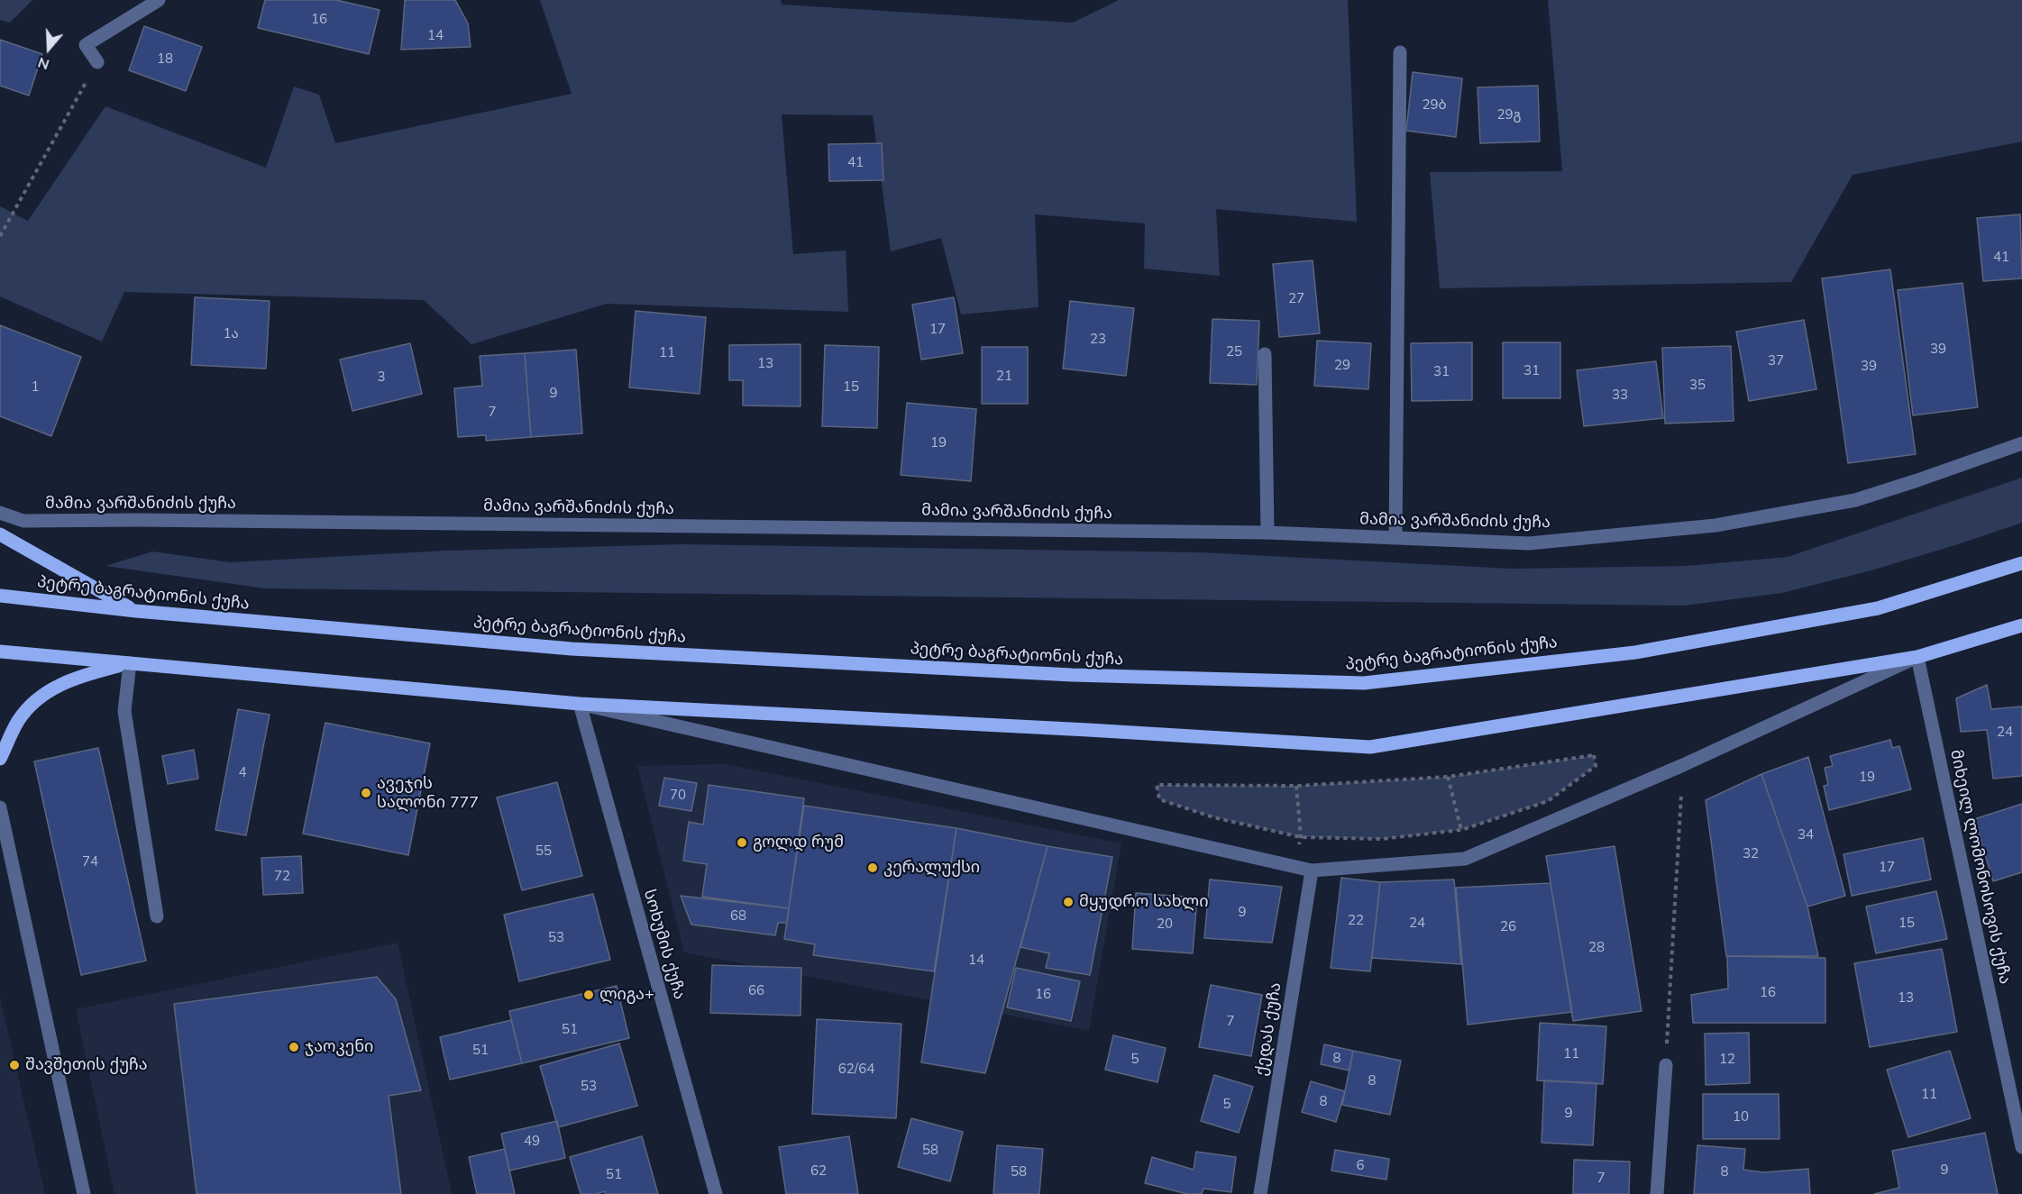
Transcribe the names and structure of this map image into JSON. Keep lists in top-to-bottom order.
{
  "streets": {
    "main road": ["პეტრე ბაგრატიონის ქუჩა"],
    "street": [
      "მამია ვარშანიძის ქუჩა",
      "მიხეილ ლომონოსოვის ქუჩა",
      "სოხუმის ქუჩა",
      "ქედას ქუჩა"
    ]
  },
  "places": [
    "ავეჯის სალონი 777",
    "გოლდ რუმ",
    "კერალუქსი",
    "მყუდრო სახლი",
    "ლიგა+",
    "ჯაოკენი",
    "შავშეთის ქუჩა"
  ],
  "house_numbers": [
    "16",
    "14",
    "18",
    "29ბ",
    "29გ",
    "41",
    "41",
    "27",
    "17",
    "1ა",
    "23",
    "39",
    "25",
    "11",
    "37",
    "13",
    "29",
    "39",
    "31",
    "31",
    "21",
    "3",
    "35",
    "1",
    "15",
    "9",
    "33",
    "7",
    "19",
    "24",
    "4",
    "19",
    "70",
    "34",
    "55",
    "32",
    "74",
    "17",
    "72",
    "9",
    "68",
    "22",
    "24",
    "15",
    "20",
    "26",
    "53",
    "28",
    "14",
    "66",
    "16",
    "16",
    "13",
    "7",
    "51",
    "51",
    "11",
    "8",
    "5",
    "12",
    "62/64",
    "8",
    "53",
    "11",
    "8",
    "5",
    "9",
    "10",
    "49",
    "58",
    "6",
    "9",
    "62",
    "58",
    "8",
    "51",
    "7"
  ],
  "north": "bottom"
}
